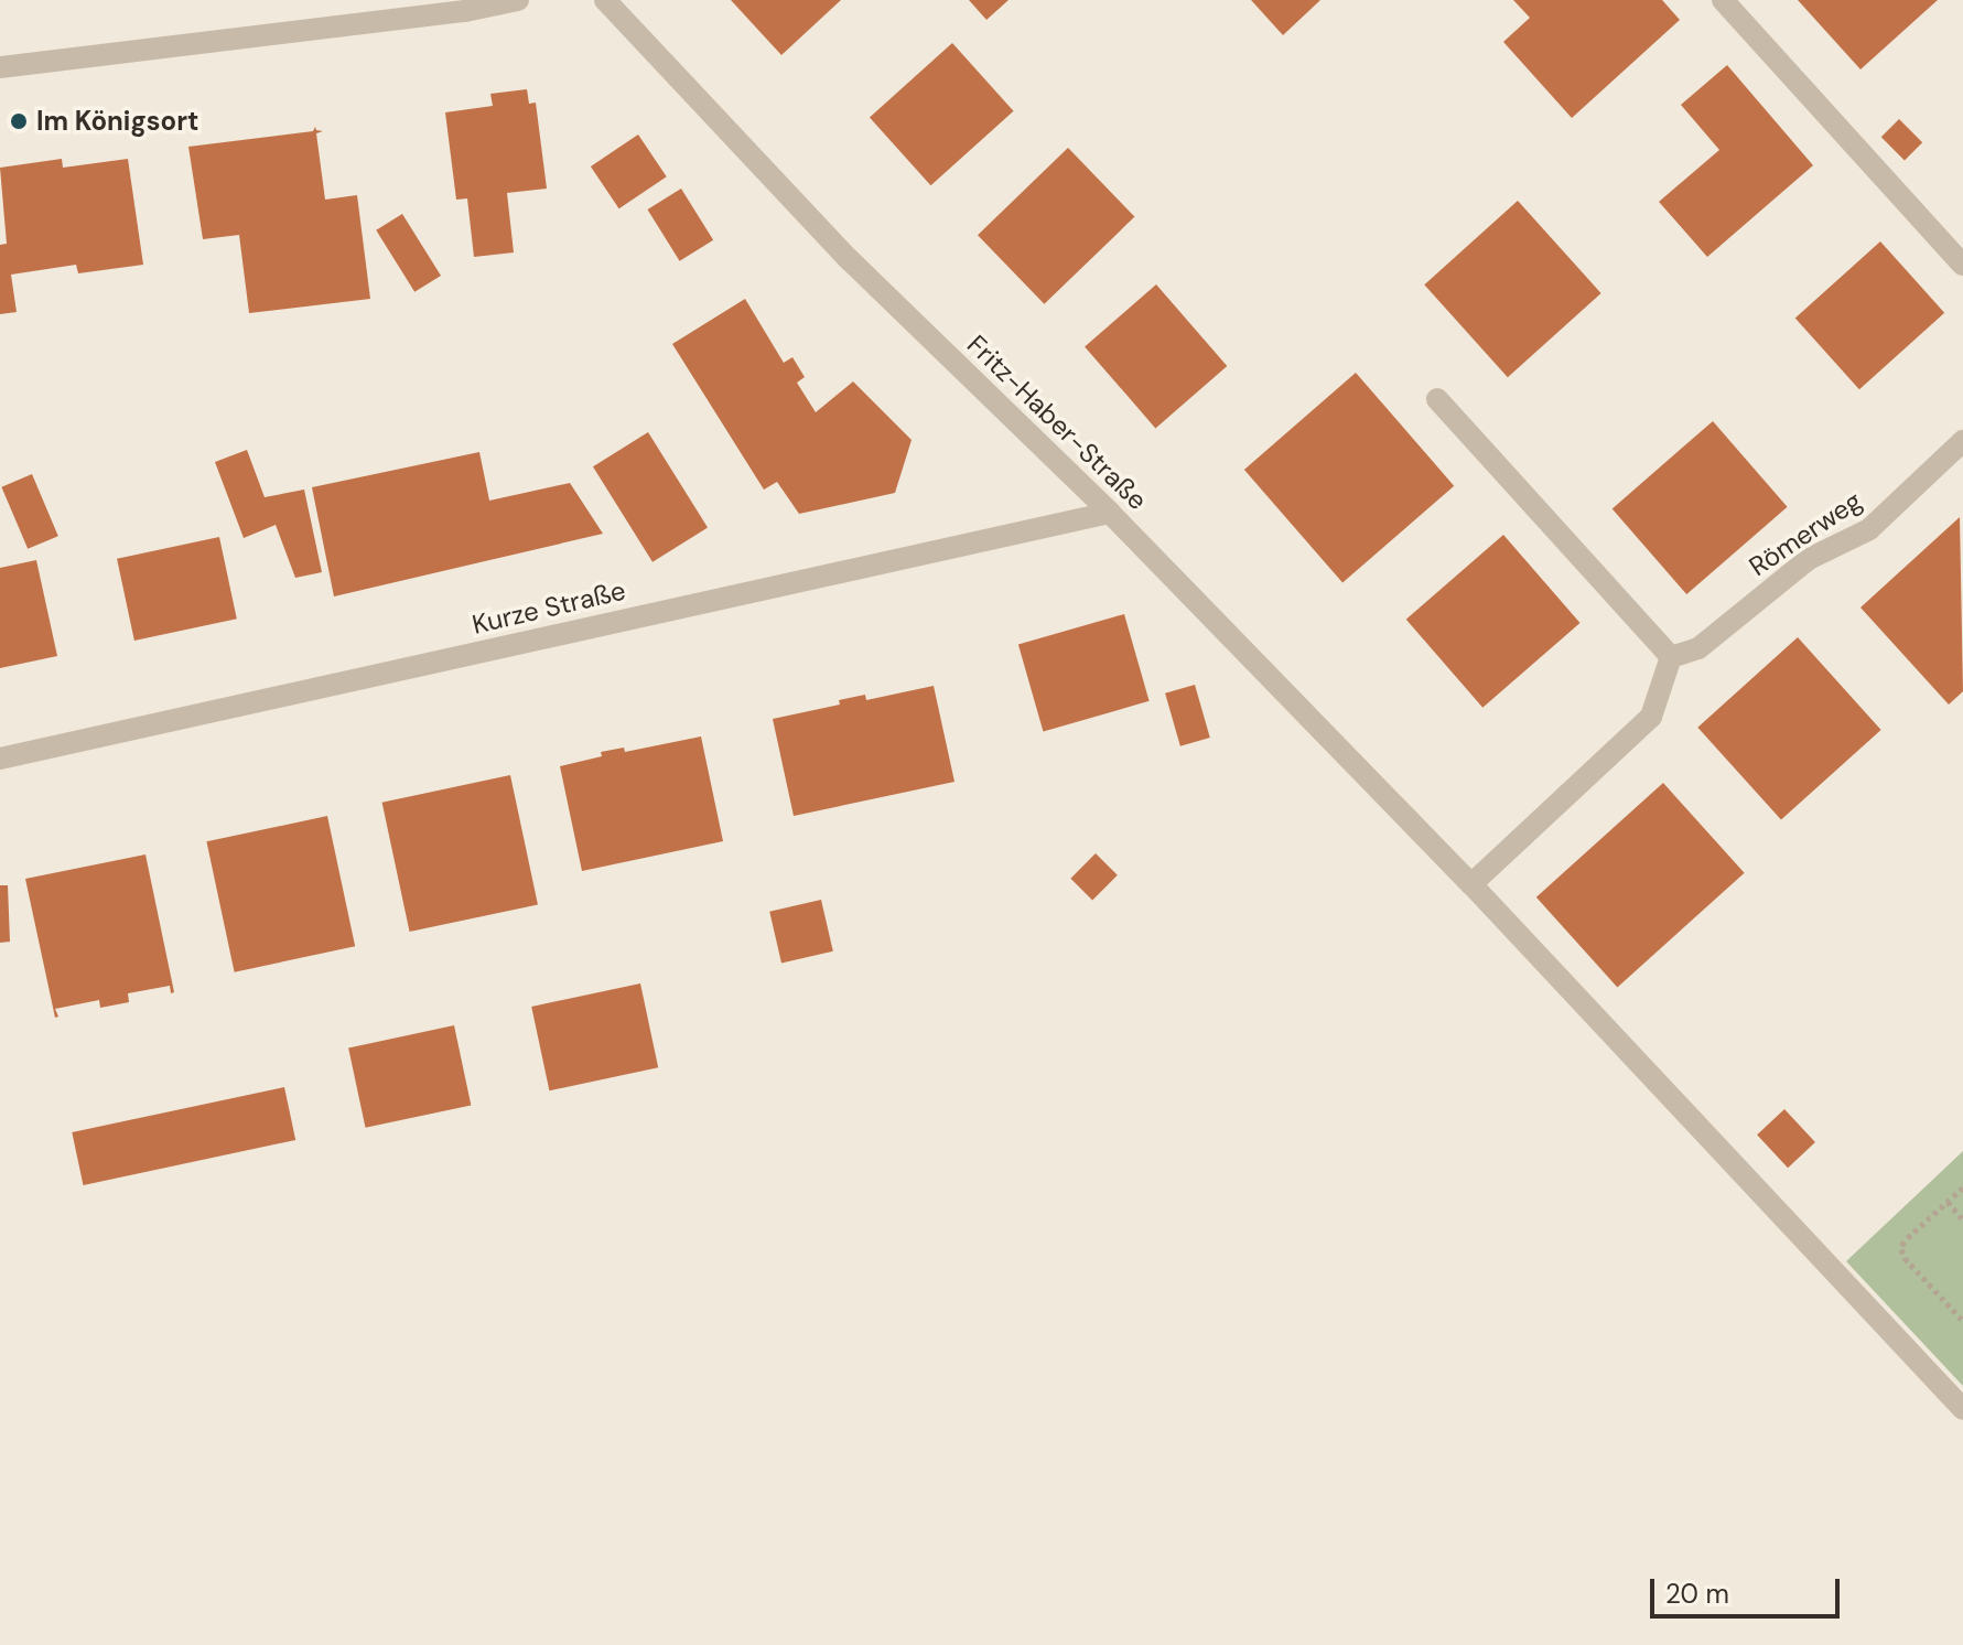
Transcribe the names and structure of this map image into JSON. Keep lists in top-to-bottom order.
{
  "streets": {
    "street": ["Fritz-Haber-Straße", "Römerweg", "Kurze Straße"]
  },
  "crossings": [
    ["Fritz-Haber-Straße", "Kurze Straße"]
  ],
  "places": ["Im Königsort"],
  "scale_bar": "20 m"
}
